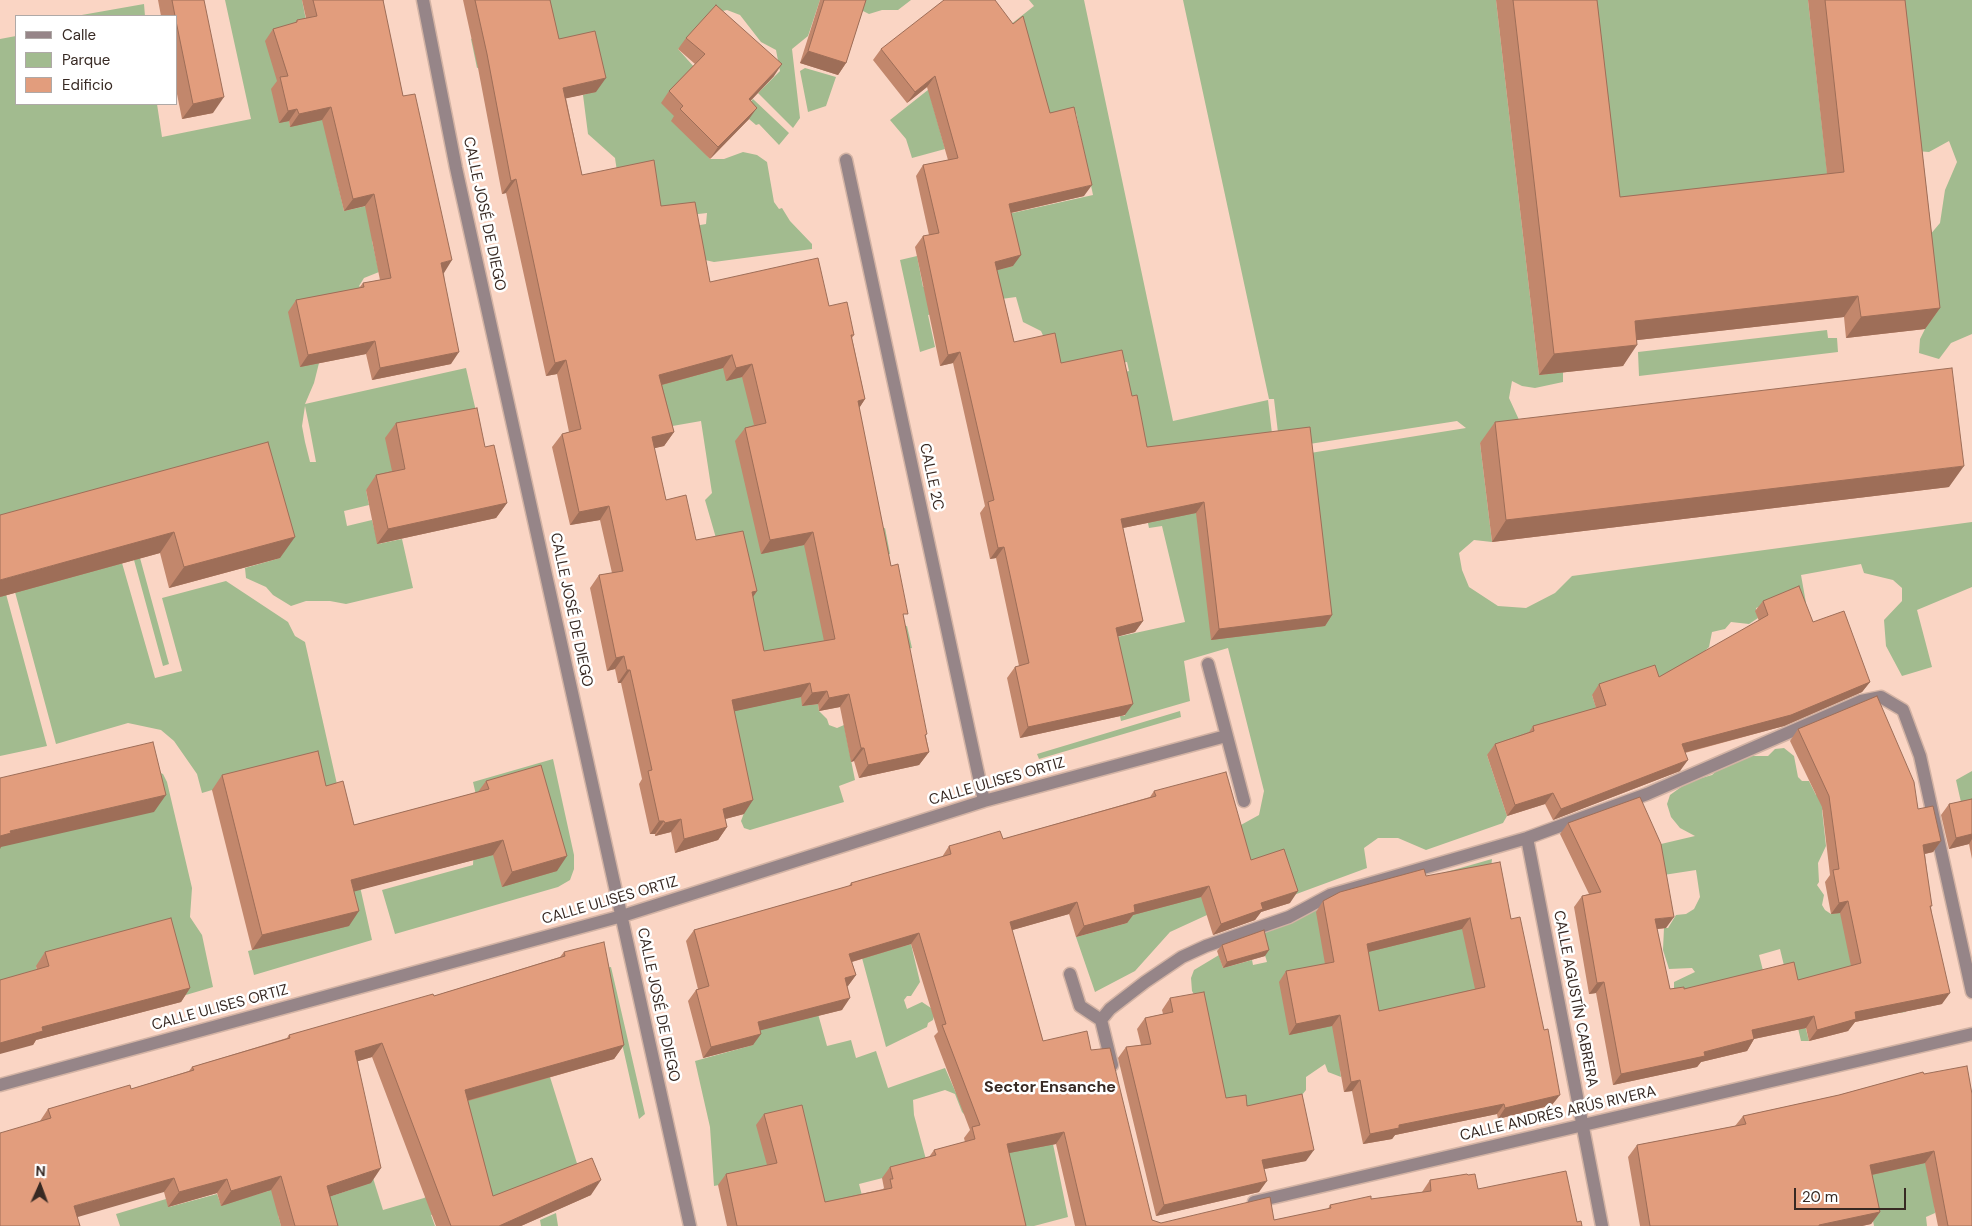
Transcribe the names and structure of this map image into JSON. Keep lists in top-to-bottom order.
{
  "streets": {
    "street": [
      "CALLE JOSÉ DE DIEGO",
      "CALLE 2C",
      "CALLE ULISES ORTIZ",
      "CALLE AGUSTÍN CABRERA",
      "CALLE ANDRÉS ARÚS RIVERA"
    ]
  },
  "crossings": [
    ["CALLE JOSÉ DE DIEGO", "CALLE ULISES ORTIZ"],
    ["CALLE 2C", "CALLE ULISES ORTIZ"],
    ["CALLE AGUSTÍN CABRERA", "CALLE ANDRÉS ARÚS RIVERA"]
  ],
  "districts": ["Sector Ensanche"],
  "legend": ["Calle", "Parque", "Edificio"],
  "scale_bar": "20 m",
  "north": "top"
}
